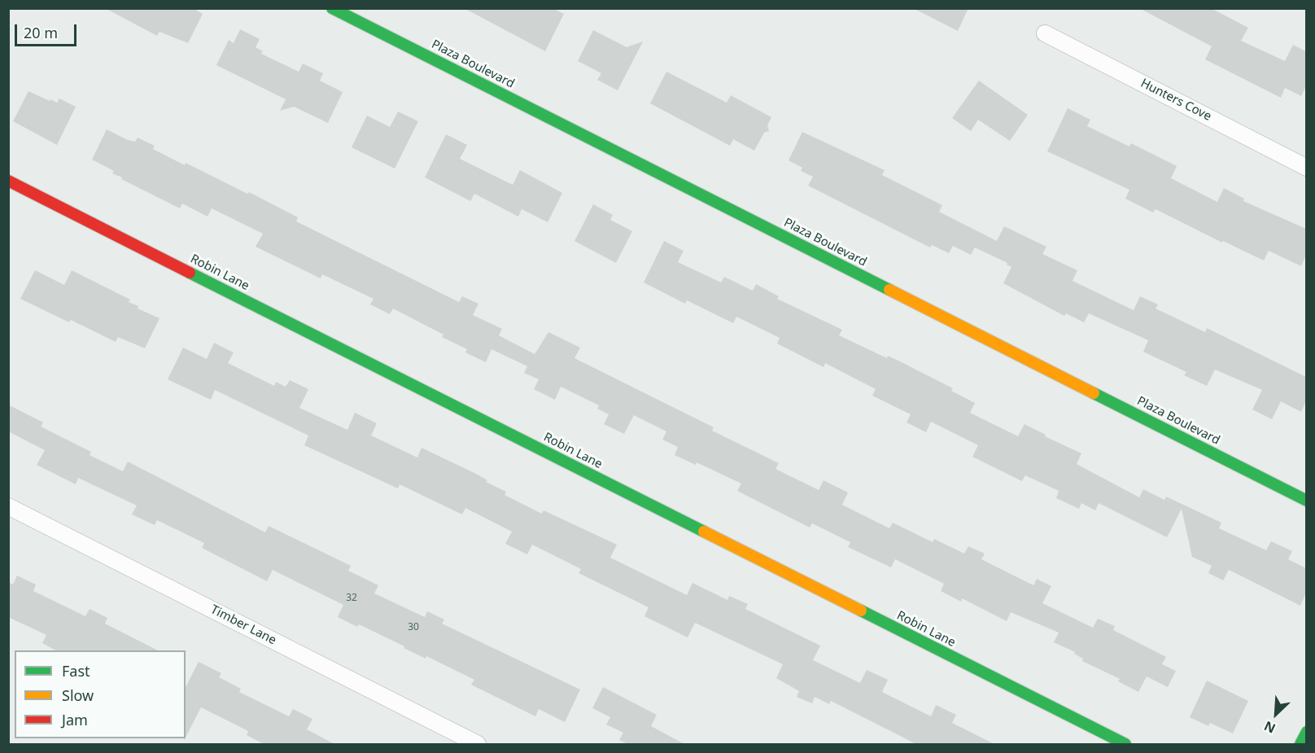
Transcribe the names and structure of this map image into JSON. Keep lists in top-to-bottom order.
{
  "streets": {
    "street": [
      "Plaza Boulevard",
      "Hunters Cove",
      "Robin Lane",
      "Timber Lane"
    ]
  },
  "house_numbers": ["32", "30"],
  "legend": ["Fast", "Slow", "Jam"],
  "scale_bar": "20 m",
  "north": "bottom left"
}
